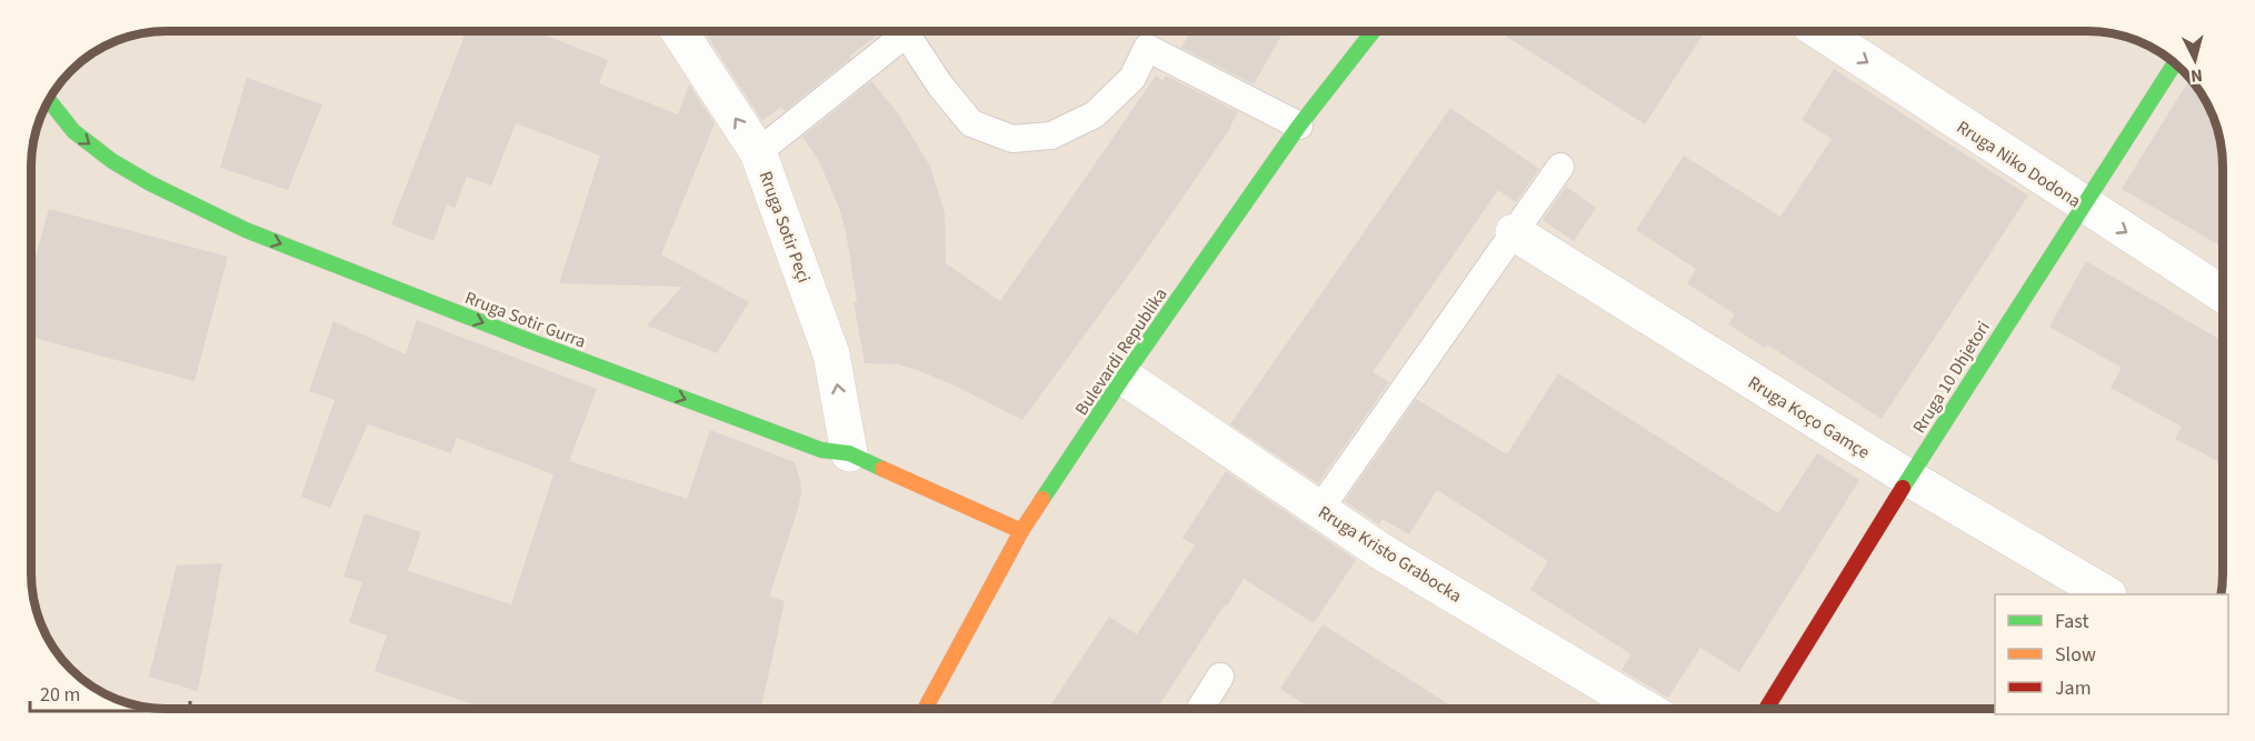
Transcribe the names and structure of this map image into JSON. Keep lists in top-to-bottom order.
{
  "streets": {
    "street": [
      "Rruga Niko Dodona",
      "Rruga Sotir Peçi",
      "Rruga Sotir Gurra",
      "Bulevardi Republika",
      "Rruga 10 Dhjetori",
      "Rruga Koço Gamçe",
      "Rruga Kristo Grabocka"
    ]
  },
  "crossings": [
    ["Rruga Niko Dodona", "Rruga 10 Dhjetori"],
    ["Rruga Sotir Peçi", "Rruga Sotir Gurra"],
    ["Rruga Sotir Gurra", "Bulevardi Republika"],
    ["Bulevardi Republika", "Rruga Kristo Grabocka"],
    ["Rruga 10 Dhjetori", "Rruga Koço Gamçe"]
  ],
  "one_way": ["Rruga Niko Dodona", "Rruga Sotir Peçi", "Rruga Sotir Gurra"],
  "legend": ["Fast", "Slow", "Jam"],
  "scale_bar": "20 m",
  "north": "bottom"
}
